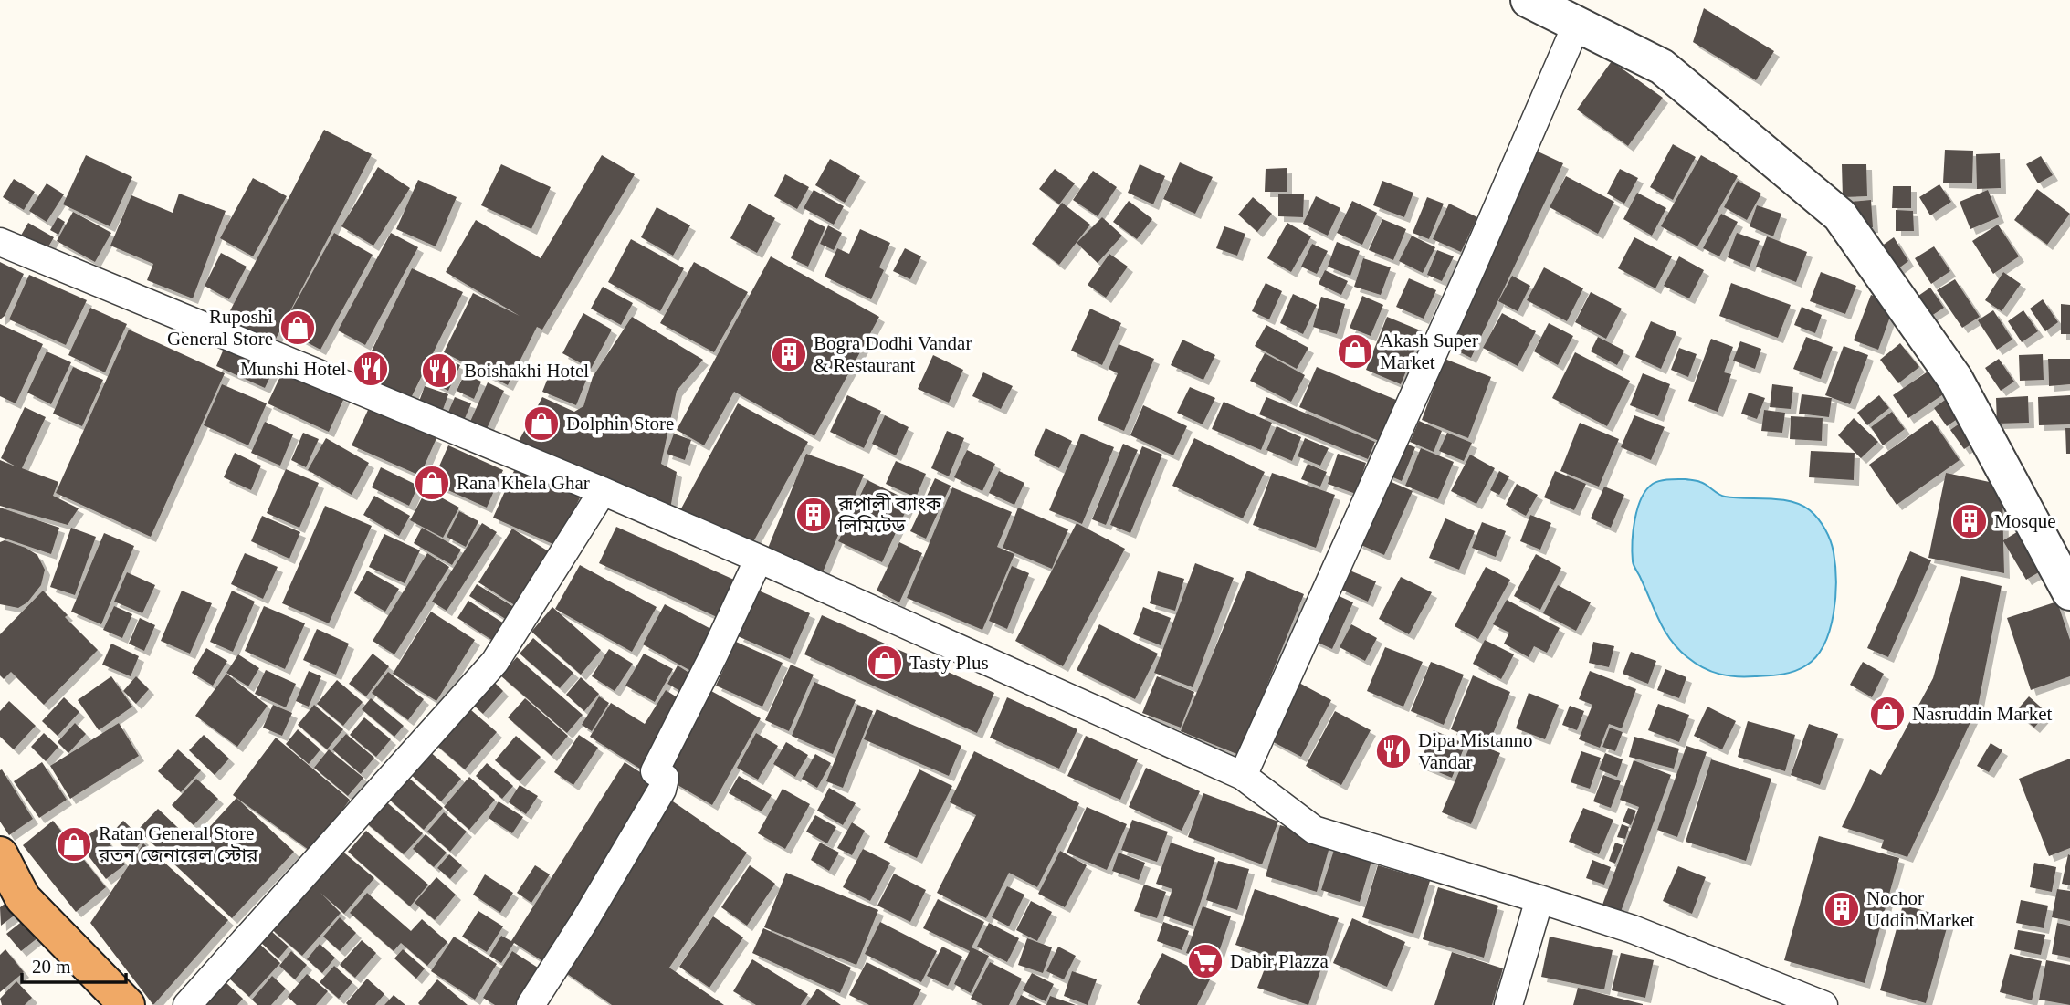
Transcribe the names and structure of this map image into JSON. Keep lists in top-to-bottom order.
{
  "places": {
    "shop": [
      "Ruposhi General Store",
      "Akash Super Market",
      "Dolphin Store",
      "Rana Khela Ghar",
      "Tasty Plus",
      "Nasruddin Market",
      "Ratan General Store রতন জেনারেল স্টোর"
    ],
    "building": [
      "Bogra Dodhi Vandar & Restaurant",
      "রূপালী ব্যাংক লিমিটেড",
      "Mosque",
      "Nochor Uddin Market"
    ],
    "restaurant": ["Munshi Hotel", "Boishakhi Hotel", "Dipa Mistanno Vandar"],
    "supermarket": ["Dabir Plazza"]
  },
  "scale_bar": "20 m"
}
